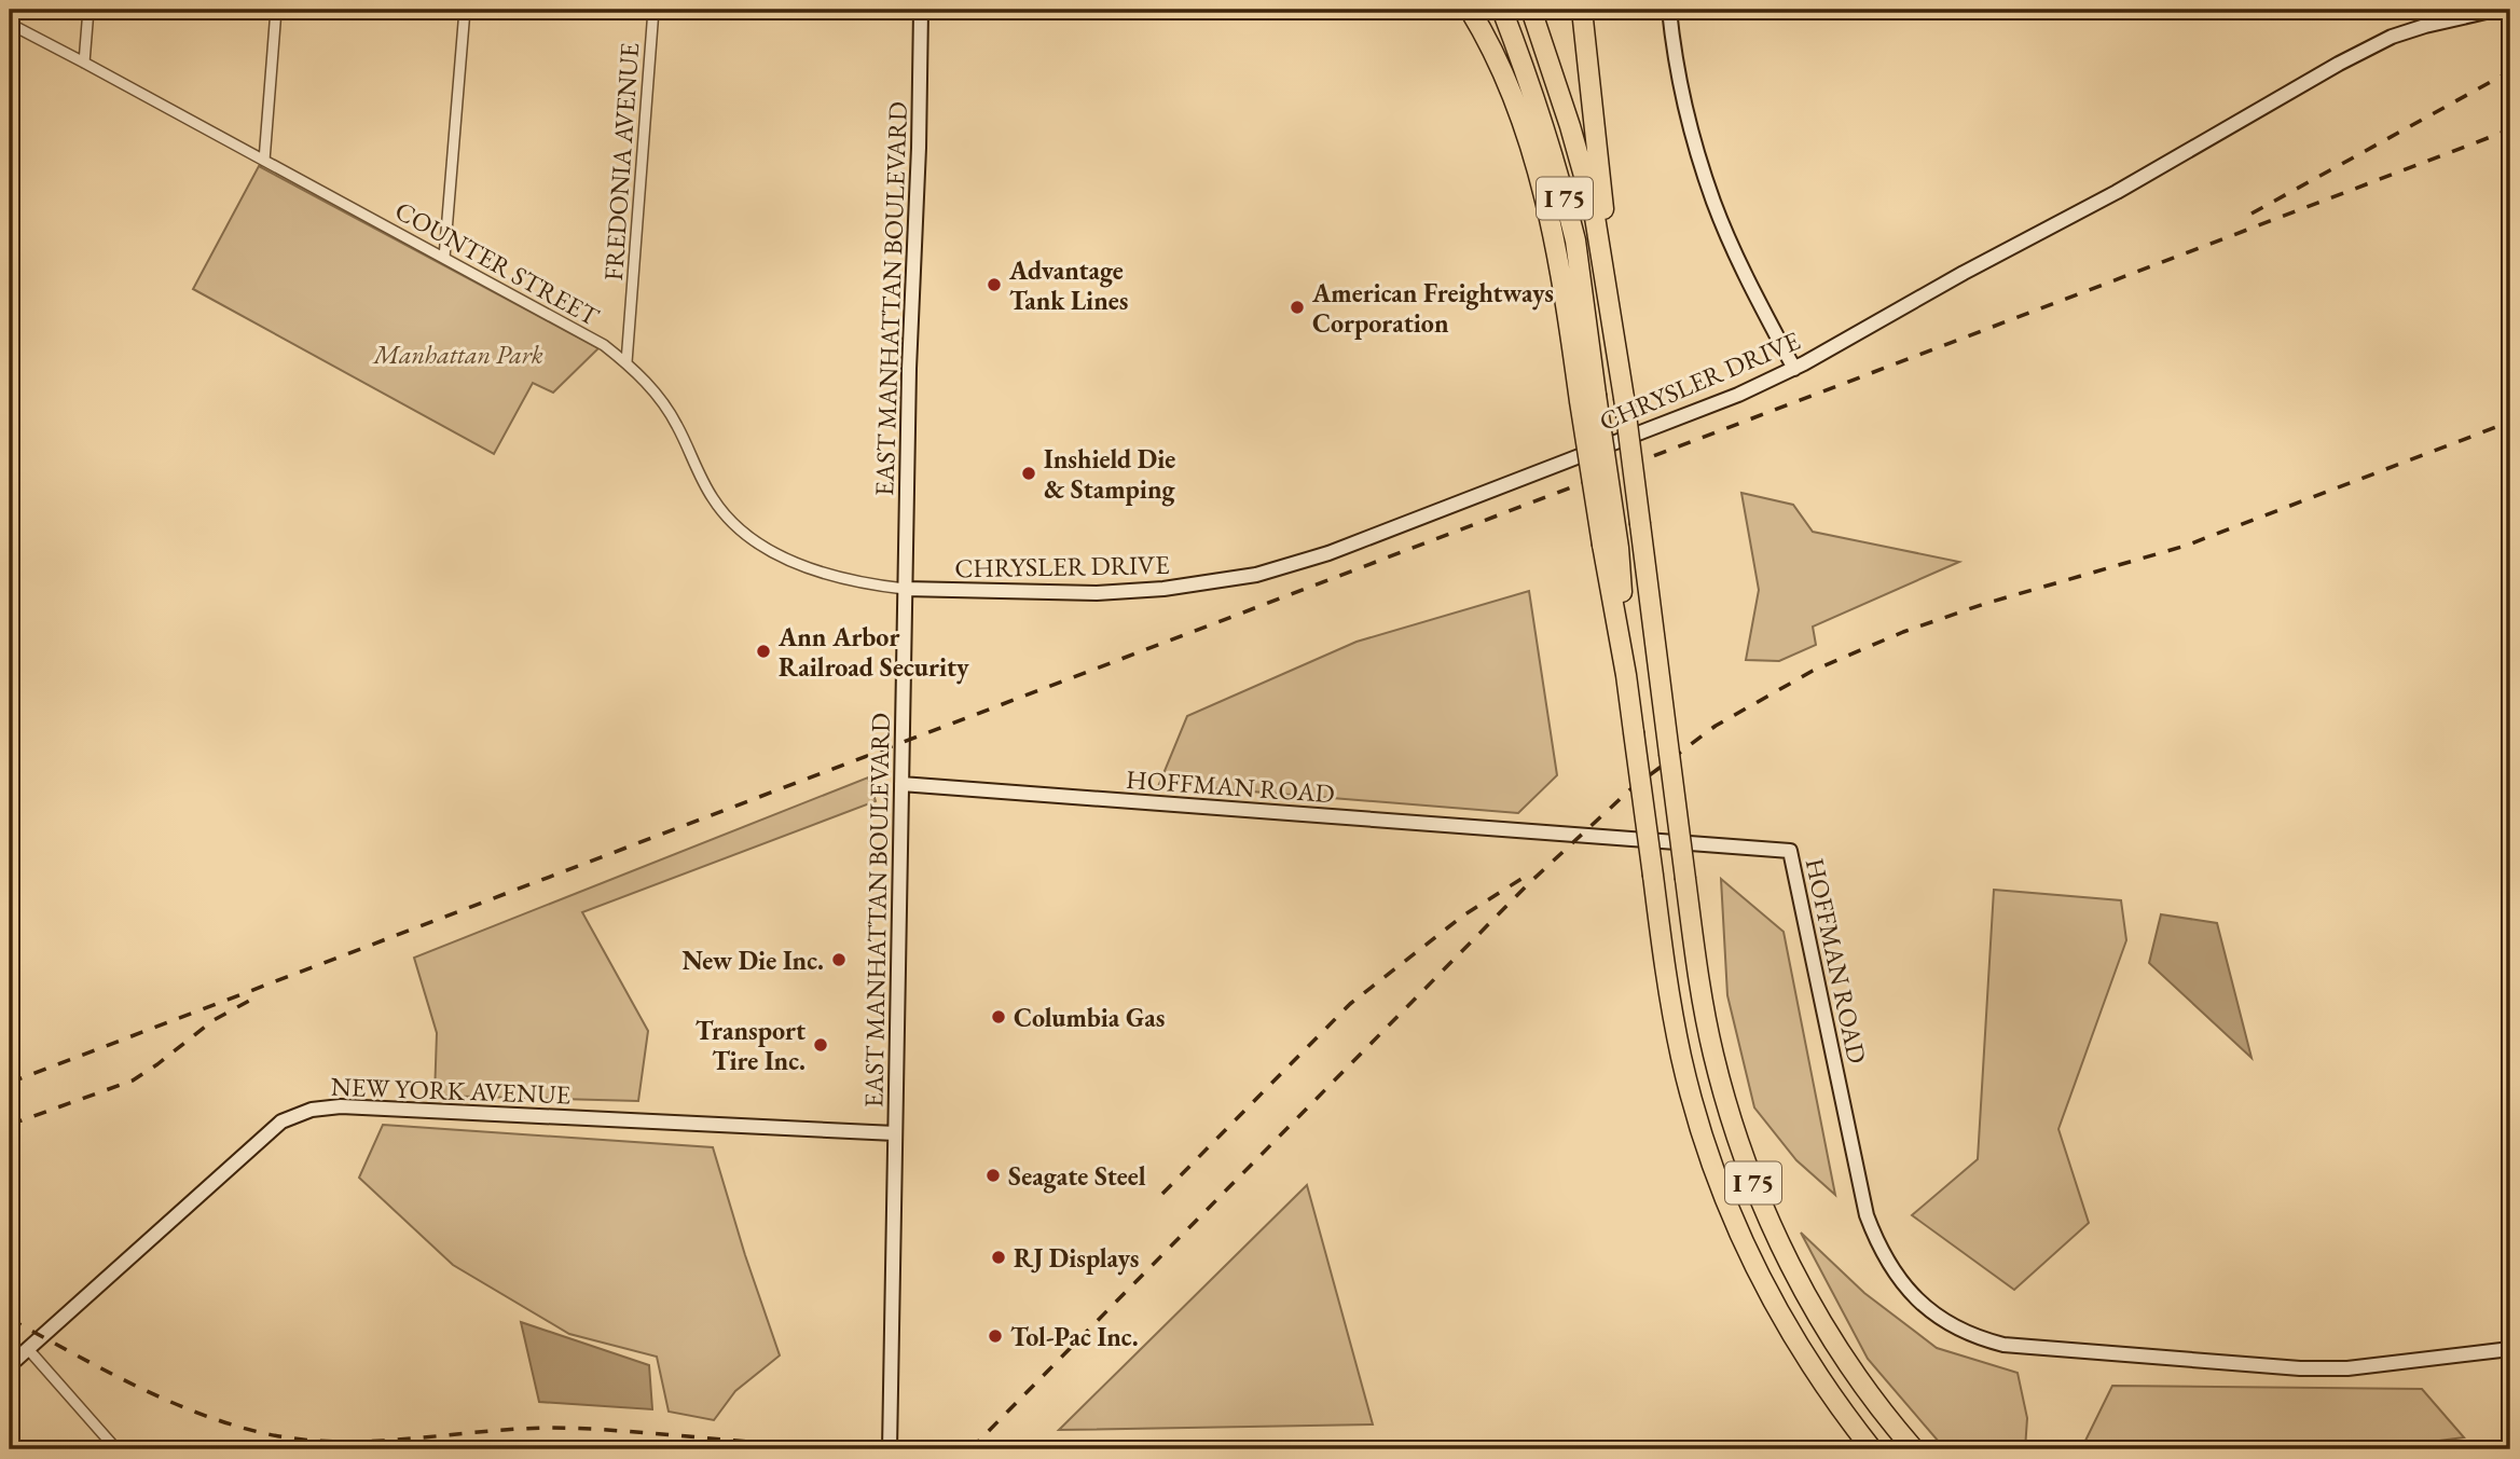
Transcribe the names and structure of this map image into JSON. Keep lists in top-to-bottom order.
{
  "streets": {
    "highway": ["I 75"],
    "street": [
      "FREDONIA AVENUE",
      "COUNTER STREET",
      "EAST MANHATTAN BOULEVARD",
      "CHRYSLER DRIVE",
      "HOFFMAN ROAD",
      "NEW YORK AVENUE"
    ]
  },
  "crossings": [
    ["FREDONIA AVENUE", "COUNTER STREET"],
    ["COUNTER STREET", "EAST MANHATTAN BOULEVARD"],
    ["COUNTER STREET", "CHRYSLER DRIVE"],
    ["EAST MANHATTAN BOULEVARD", "CHRYSLER DRIVE"],
    ["EAST MANHATTAN BOULEVARD", "HOFFMAN ROAD"],
    ["EAST MANHATTAN BOULEVARD", "NEW YORK AVENUE"]
  ],
  "parks": ["Manhattan Park"],
  "places": [
    "Advantage Tank Lines",
    "American Freightways Corporation",
    "Inshield Die & Stamping",
    "Ann Arbor Railroad Security",
    "New Die Inc.",
    "Columbia Gas",
    "Transport Tire Inc.",
    "Seagate Steel",
    "RJ Displays",
    "Tol-Pac Inc."
  ]
}
